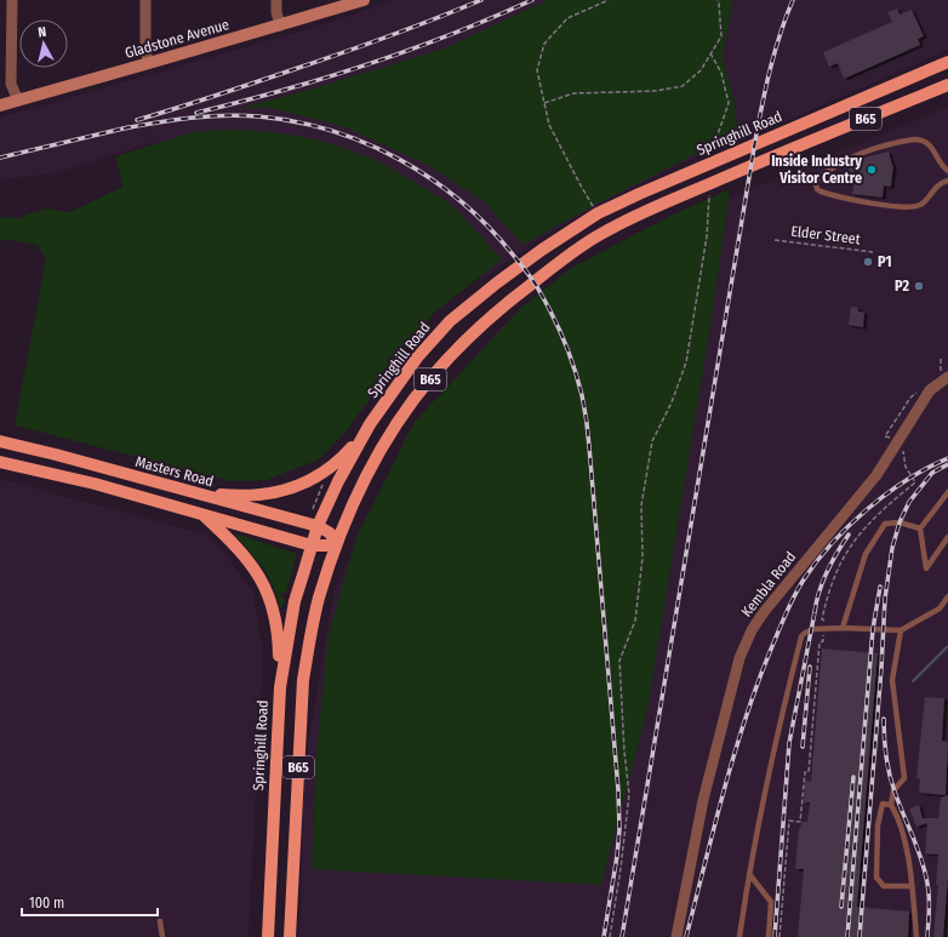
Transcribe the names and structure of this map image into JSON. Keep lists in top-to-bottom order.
{
  "streets": {
    "main road": [
      "Gladstone Avenue",
      "B65",
      "Springhill Road",
      "Masters Road"
    ],
    "street": ["Kembla Road"],
    "path": ["Elder Street"]
  },
  "crossings": [
    ["B65", "Masters Road"],
    ["Springhill Road", "Masters Road"]
  ],
  "places": ["Inside Industry Visitor Centre", "P1", "P2"],
  "scale_bar": "100 m",
  "north": "top"
}
